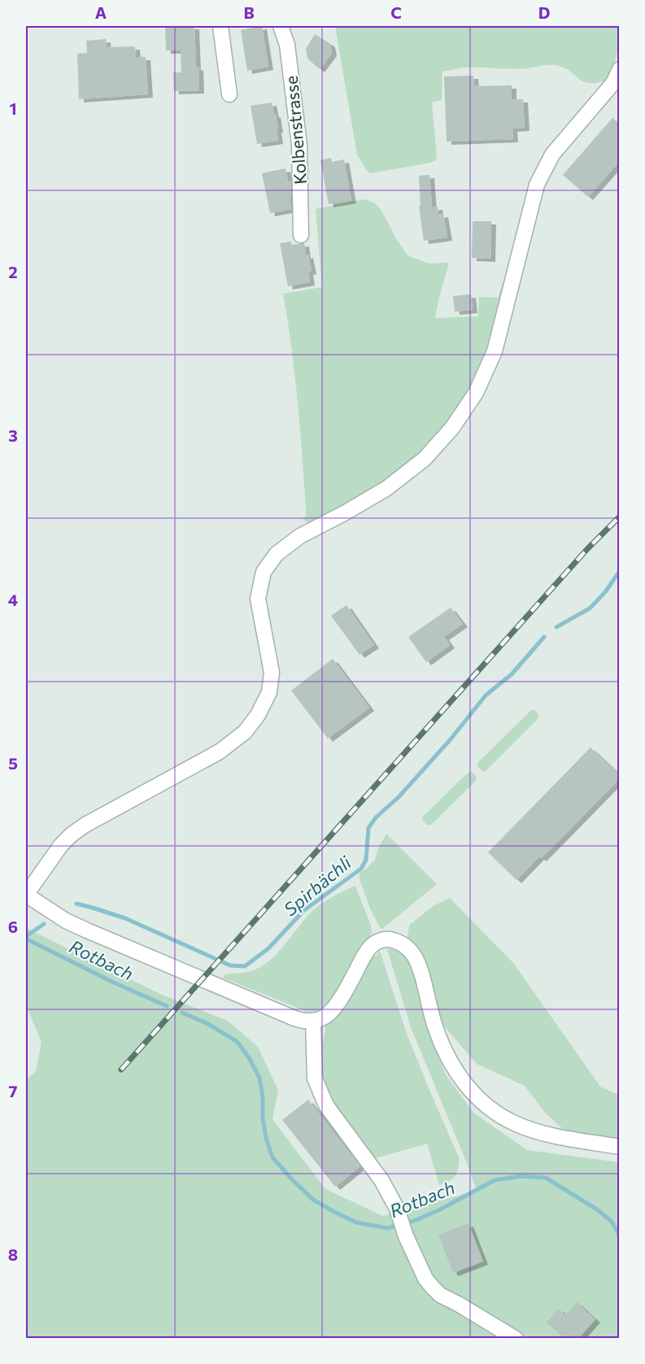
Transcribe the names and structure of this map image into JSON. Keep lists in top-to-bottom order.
{
  "streets": {
    "street": ["Kolbenstrasse"]
  },
  "water": ["Spirbächli", "Rotbach"],
  "grid": {
    "columns": [
      "A",
      "B",
      "C",
      "D"
    ],
    "rows": [
      "1",
      "2",
      "3",
      "4",
      "5",
      "6",
      "7",
      "8"
    ]
  }
}
